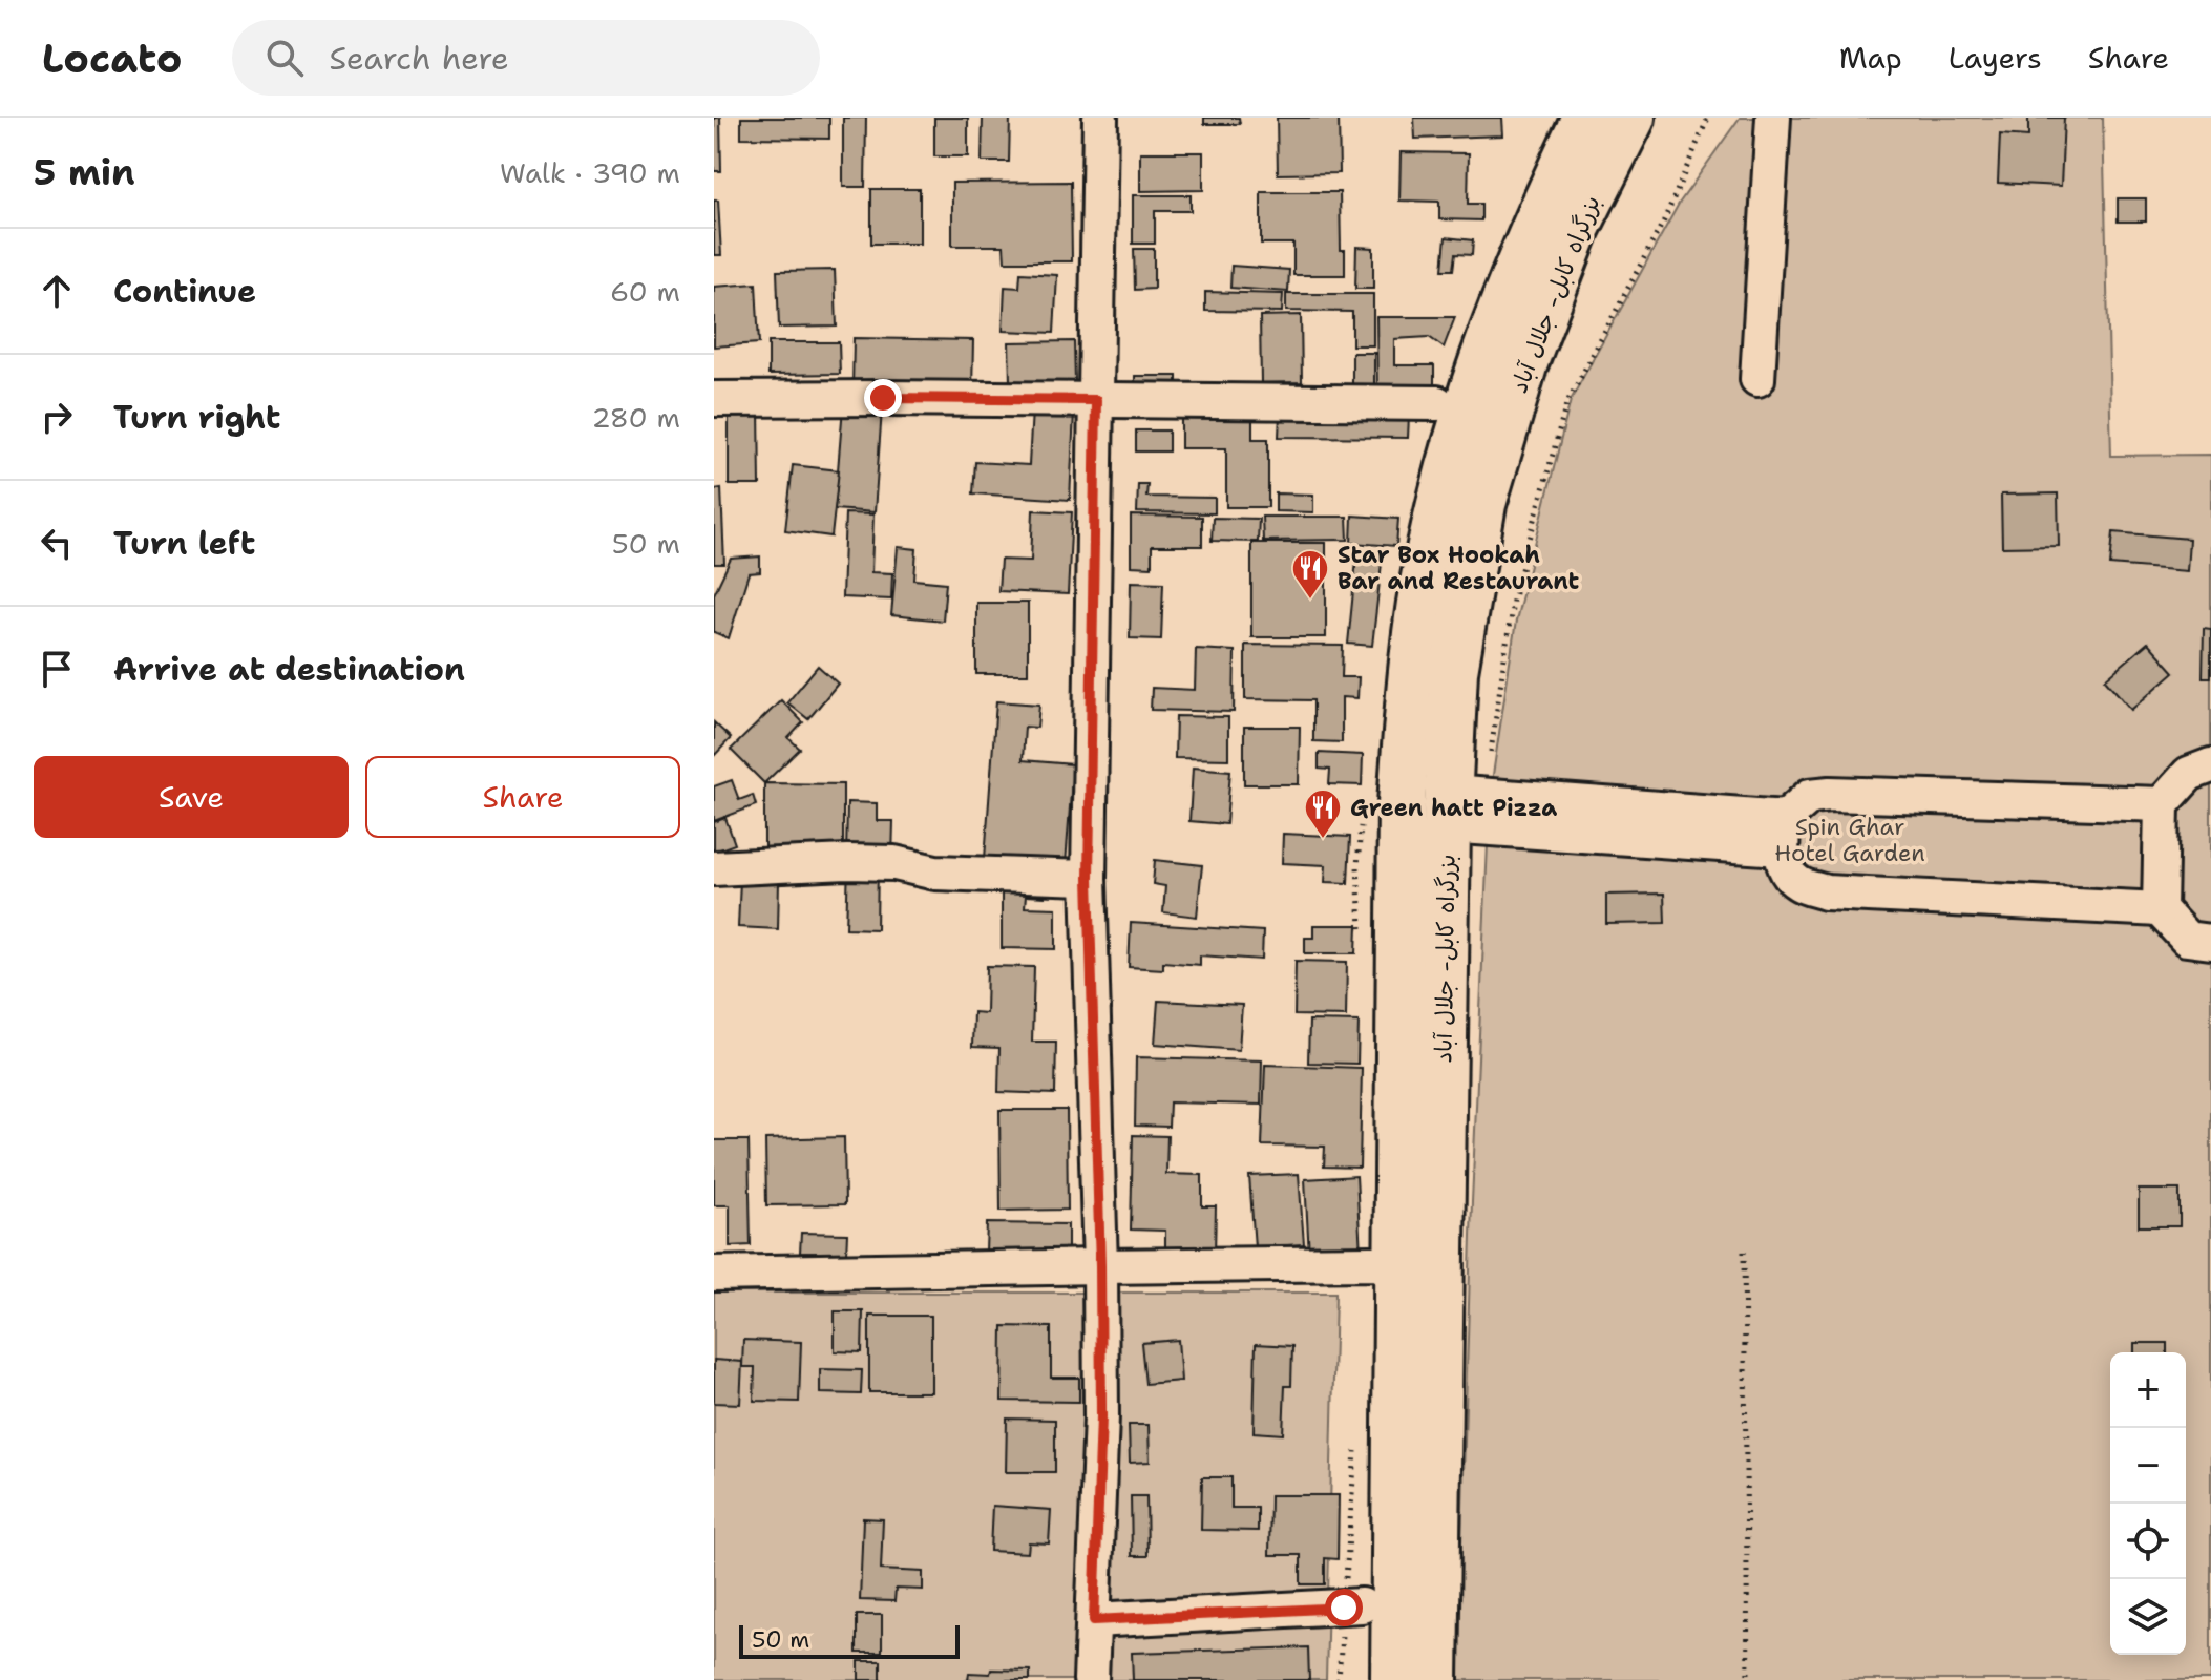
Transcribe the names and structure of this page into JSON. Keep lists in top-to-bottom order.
{
  "streets": {
    "highway": ["بزرگراه کابل- جلال آباد"]
  },
  "parks": ["Spin Ghar Hotel Garden"],
  "places": {
    "restaurant": ["Star Box Hookah Bar and Restaurant", "Green hatt Pizza"]
  },
  "scale_bar": "50 m",
  "page": {
    "header": "Locato",
    "search": "Search here",
    "nav": ["Map", "Layers", "Share"],
    "heading": ["5 min", "Walk · 390 m"],
    "list": [
      ["Continue", "60 m"],
      ["Turn right", "280 m"],
      ["Turn left", "50 m"],
      "Arrive at destination"
    ],
    "buttons": ["Save", "Share"],
    "map_buttons": ["+", "−"],
    "scale": "50 m"
  }
}
